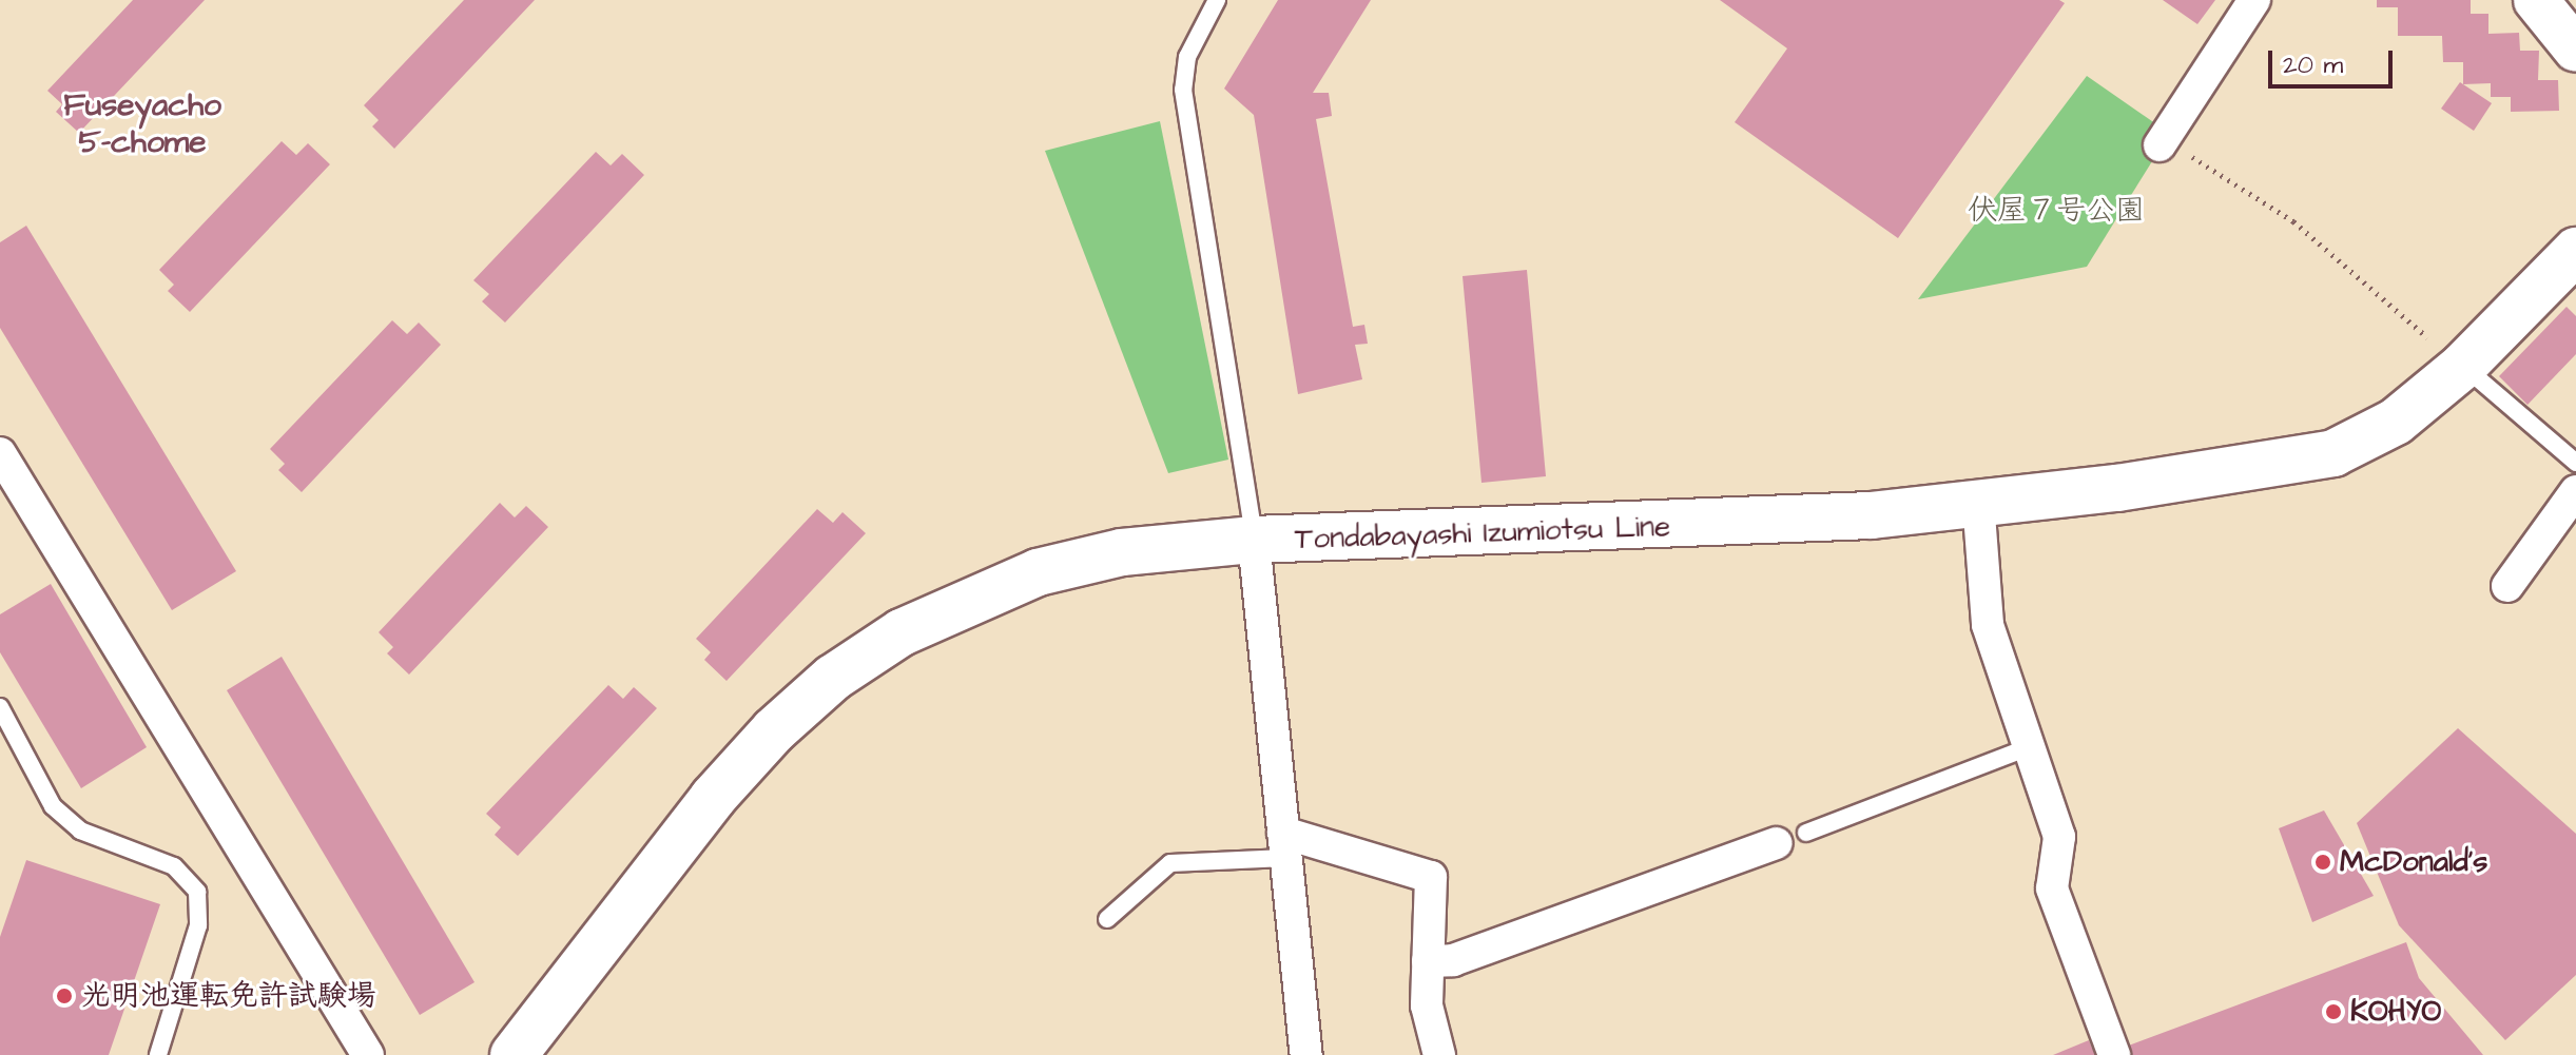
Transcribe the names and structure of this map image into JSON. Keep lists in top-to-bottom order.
{
  "streets": {
    "main road": ["Tondabayashi Izumiotsu Line"]
  },
  "districts": ["Fuseyacho 5-chome"],
  "parks": ["伏屋７号公園"],
  "places": ["McDonald's", "光明池運転免許試験場", "KOHYO"],
  "scale_bar": "20 m"
}
